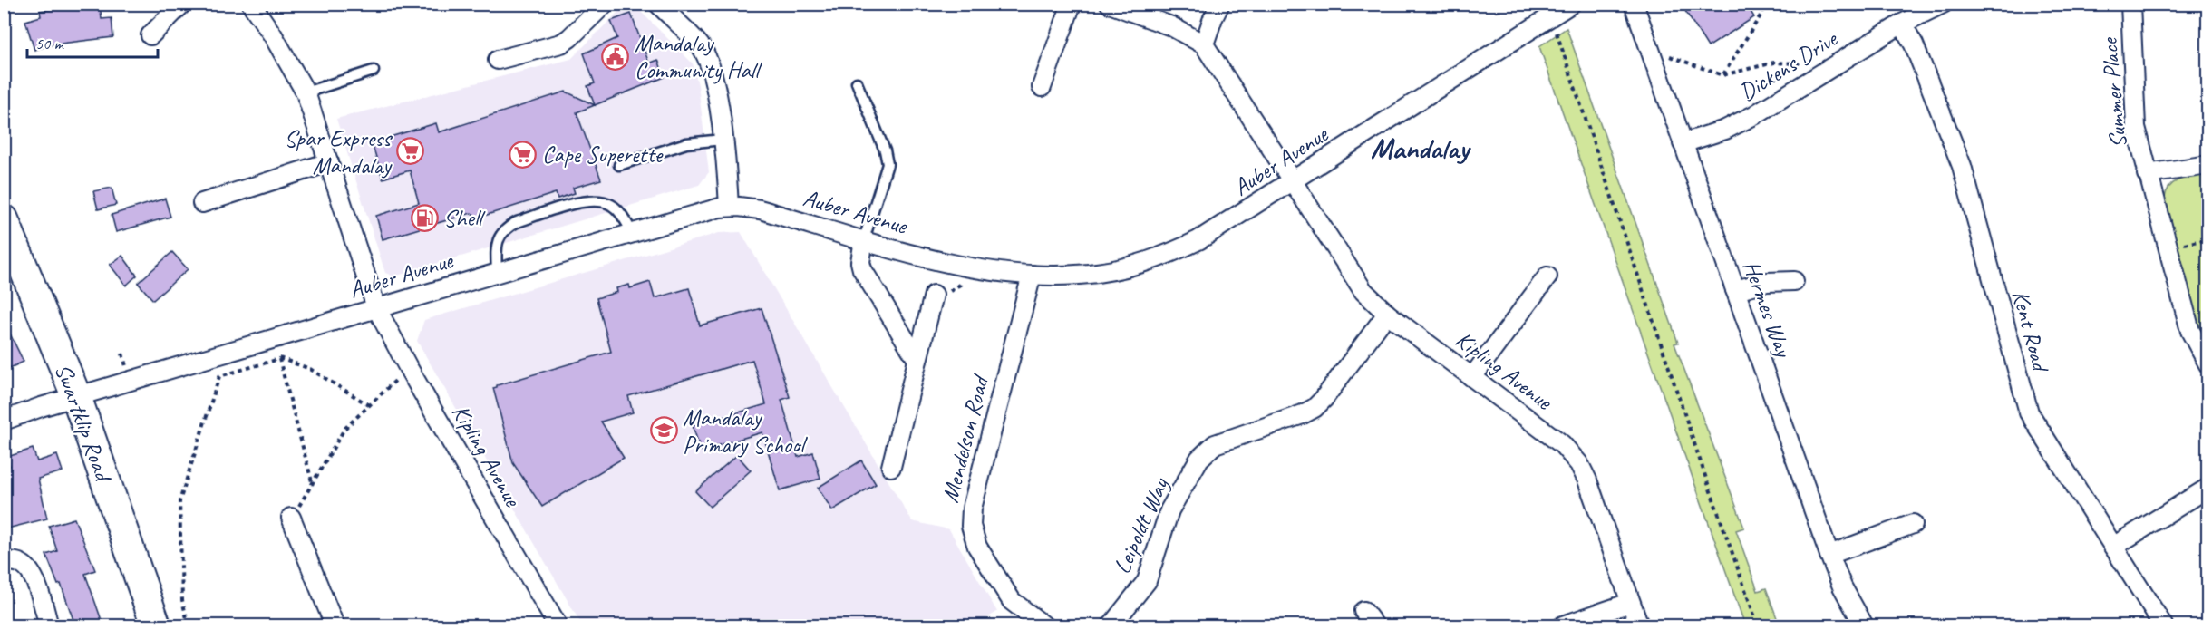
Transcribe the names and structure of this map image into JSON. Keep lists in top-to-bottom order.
{
  "streets": {
    "main road": ["Swartklip Road"],
    "street": [
      "Dickens Drive",
      "Summer Place",
      "Auber Avenue",
      "Hermes Way",
      "Kent Road",
      "Kipling Avenue",
      "Mendelson Road",
      "Leipoldt Way"
    ]
  },
  "crossings": [
    ["Dickens Drive", "Hermes Way"],
    ["Dickens Drive", "Kent Road"],
    ["Auber Avenue", "Kipling Avenue"],
    ["Auber Avenue", "Swartklip Road"],
    ["Auber Avenue", "Mendelson Road"],
    ["Kipling Avenue", "Leipoldt Way"]
  ],
  "districts": ["Mandalay"],
  "places": {
    "public building": ["Mandalay Community Hall"],
    "supermarket": ["Spar Express Mandalay", "Cape Superette"],
    "fuel station": ["Shell"],
    "school or university": ["Mandalay Primary School"]
  },
  "scale_bar": "50 m"
}
